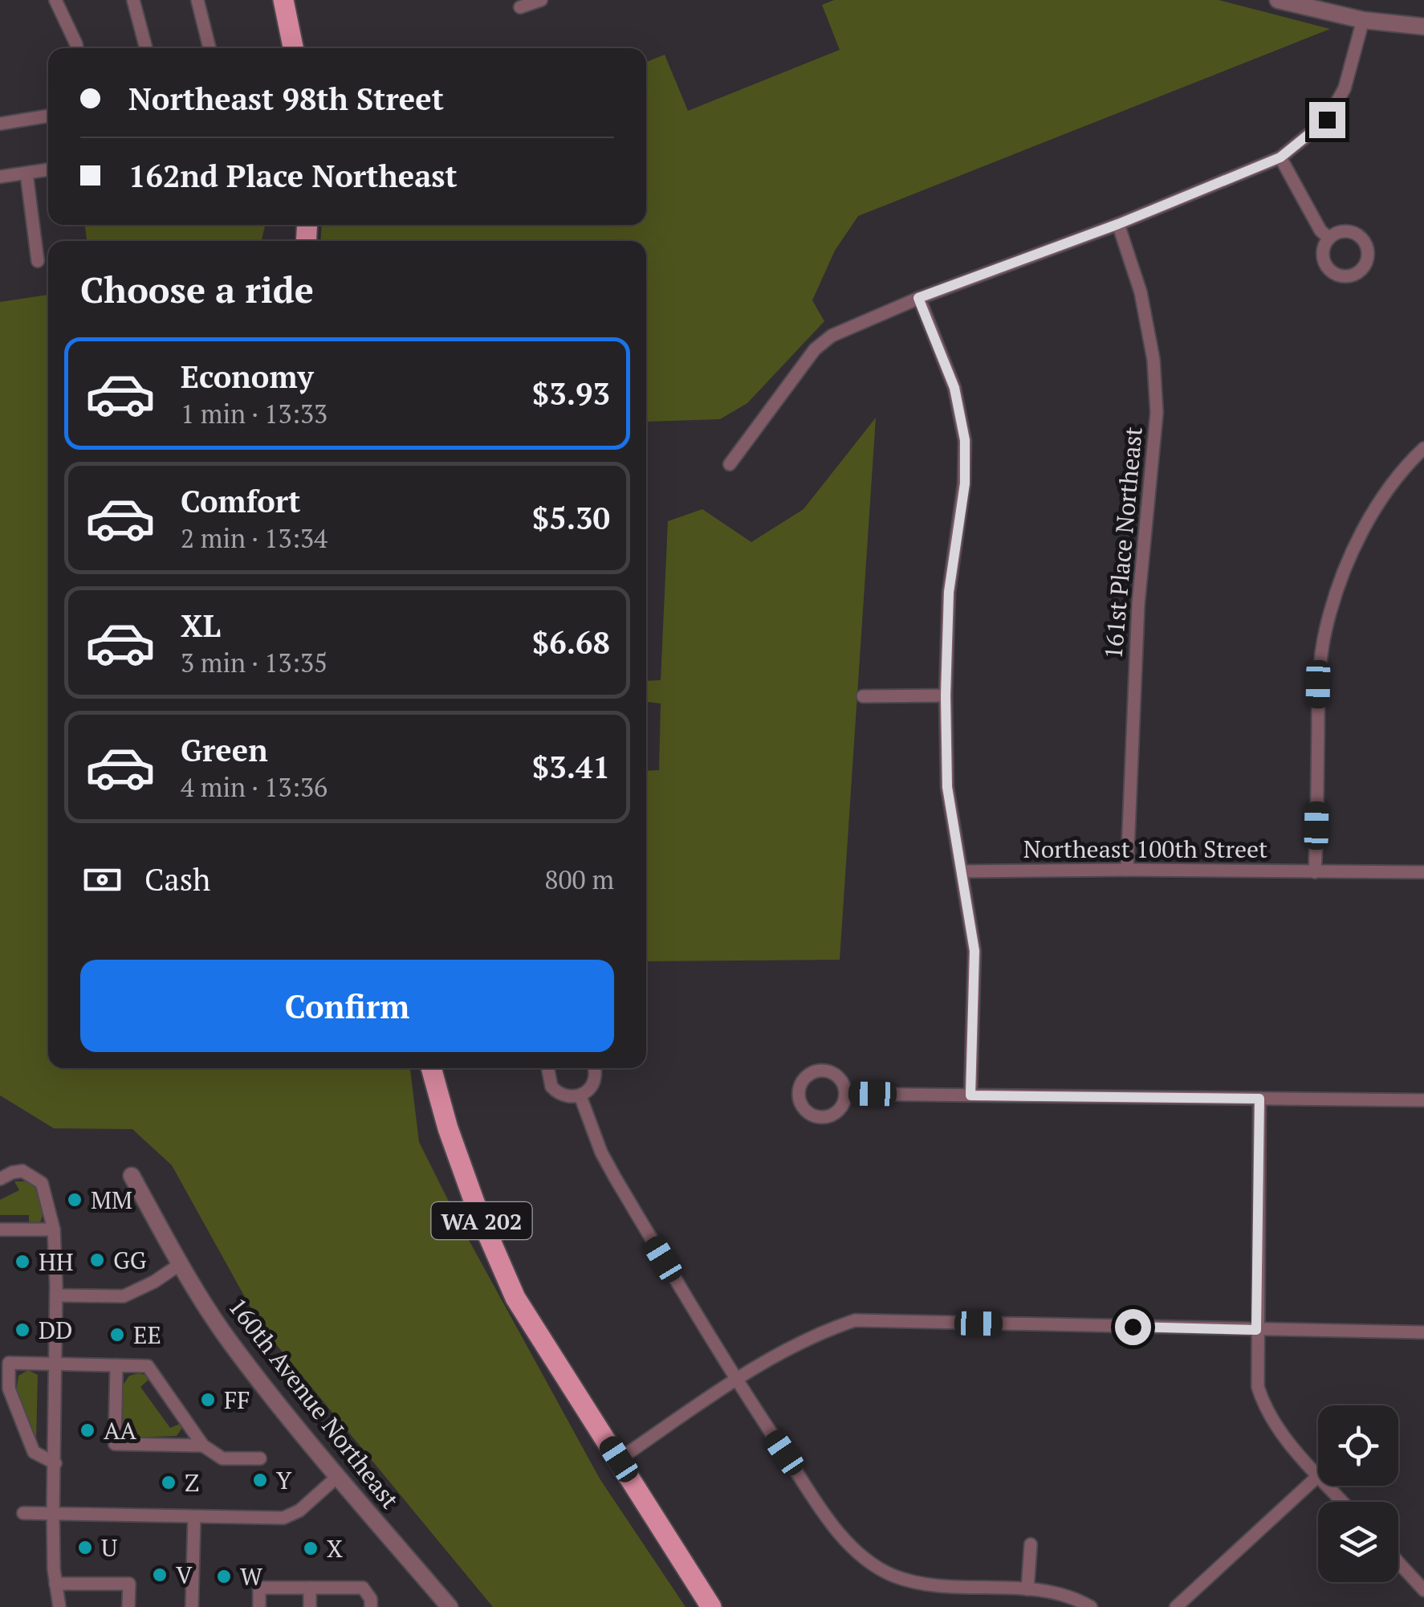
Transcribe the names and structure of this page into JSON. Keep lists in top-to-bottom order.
{
  "streets": {
    "main road": ["WA 202"],
    "street": ["161st Place Northeast", "Northeast 100th Street", "160th Avenue Northeast"]
  },
  "crossings": [
    ["161st Place Northeast", "Northeast 100th Street"]
  ],
  "places": [
    "MM",
    "GG",
    "HH",
    "DD",
    "EE",
    "FF",
    "AA",
    "Y",
    "Z",
    "U",
    "X",
    "V",
    "W"
  ],
  "page": {
    "banner": ["Northeast 98th Street", "162nd Place Northeast"],
    "heading": "Choose a ride",
    "list": [
      {
        "name": "Economy",
        "note": "1 min · 13:33",
        "value": "$3.93"
      },
      {
        "name": "Comfort",
        "note": "2 min · 13:34",
        "value": "$5.30"
      },
      {
        "name": "XL",
        "note": "3 min · 13:35",
        "value": "$6.68"
      },
      {
        "name": "Green",
        "note": "4 min · 13:36",
        "value": "$3.41"
      }
    ],
    "pay": ["Cash", "800 m"],
    "buttons": "Confirm"
  }
}
